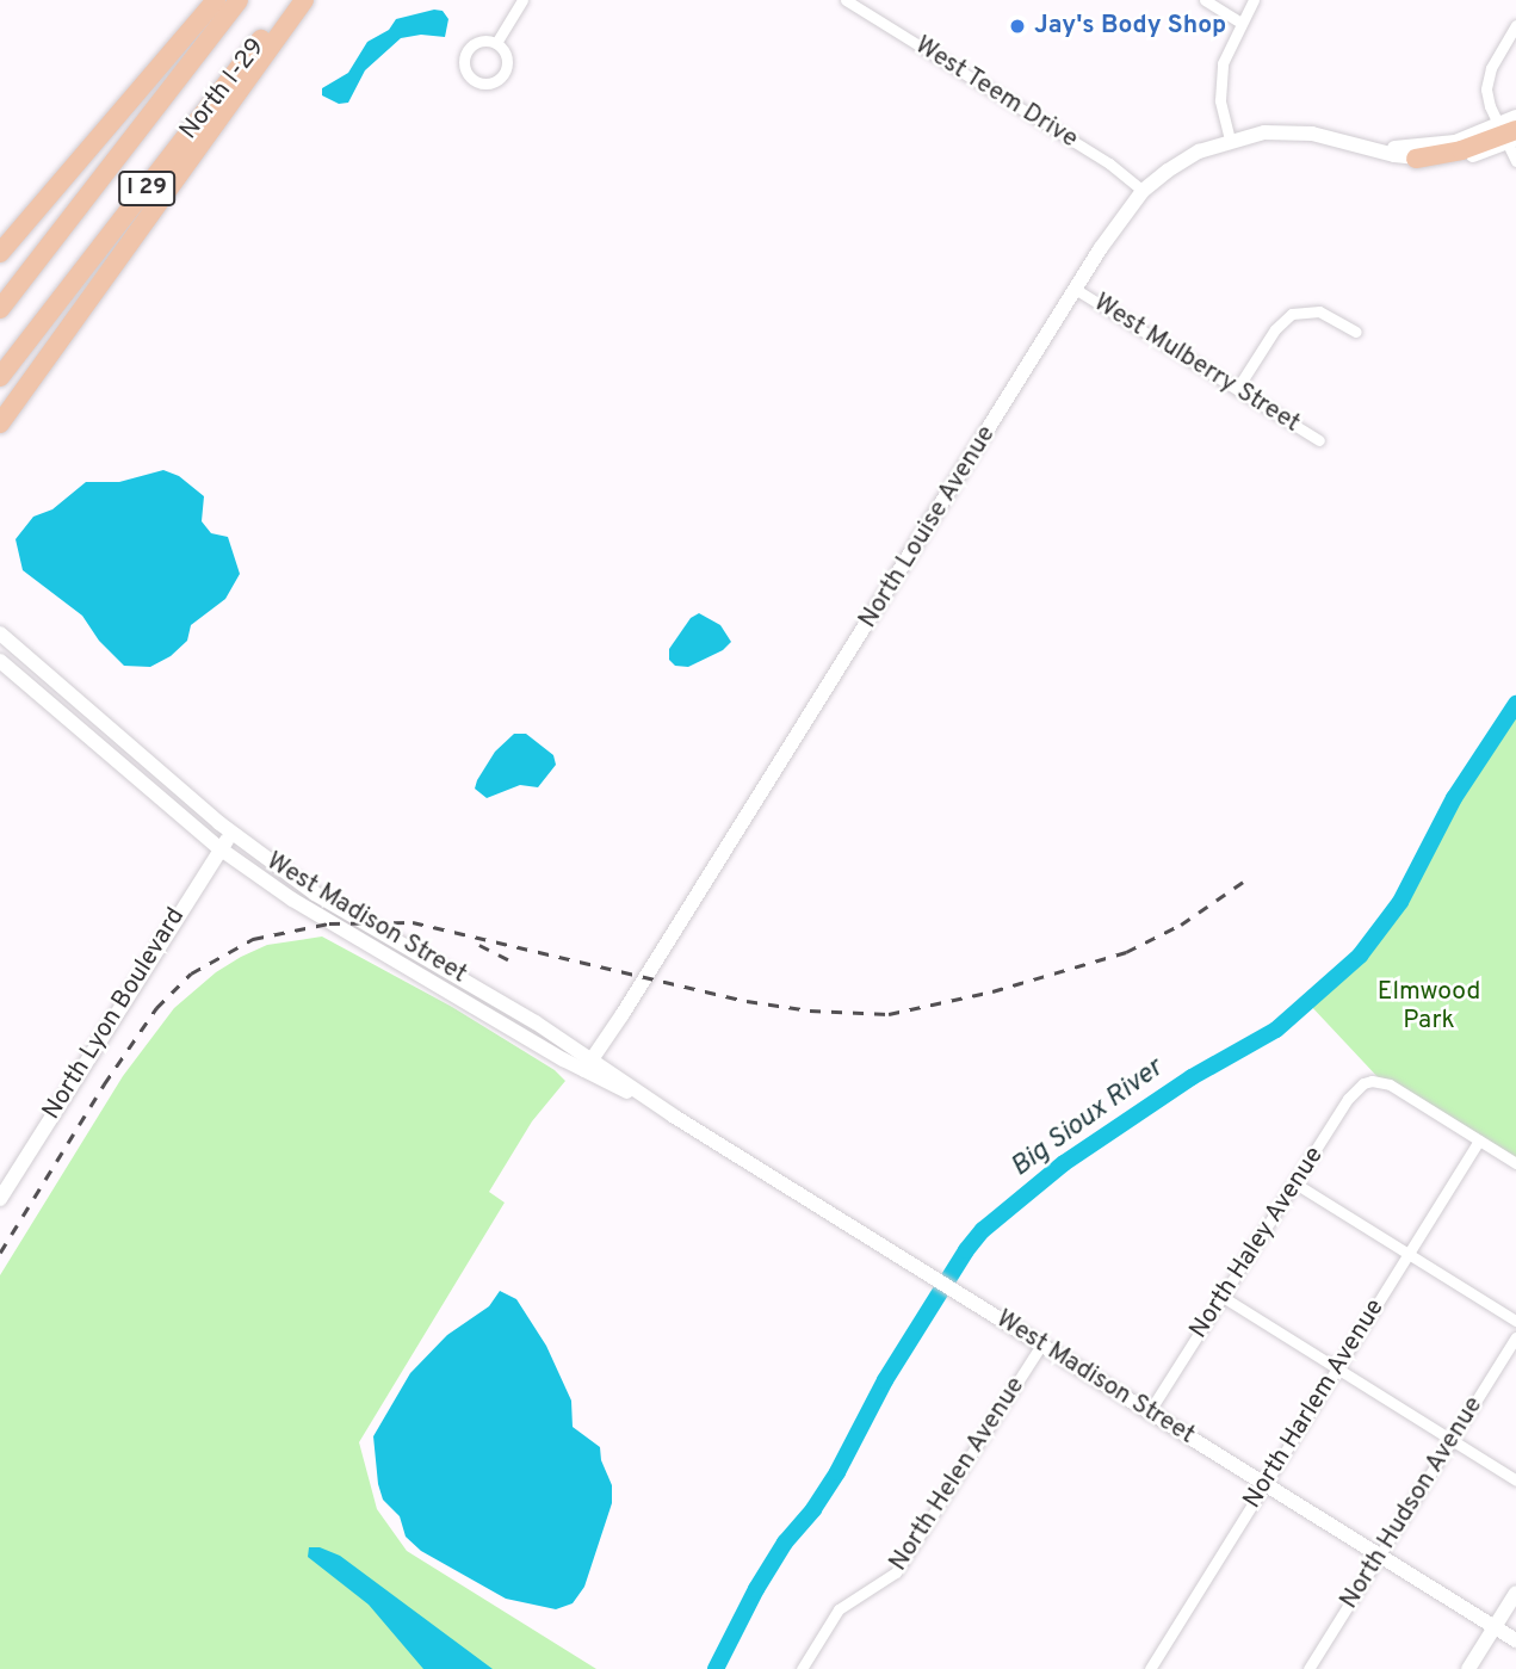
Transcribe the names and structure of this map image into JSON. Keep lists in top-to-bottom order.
{
  "streets": {
    "highway": ["North I-29", "I 29"],
    "main road": ["North Louise Avenue", "West Madison Street", "North Lyon Boulevard"],
    "street": [
      "West Teem Drive",
      "West Mulberry Street",
      "North Haley Avenue",
      "North Harlem Avenue",
      "North Helen Avenue",
      "North Hudson Avenue"
    ]
  },
  "crossings": [
    ["West Teem Drive", "North Louise Avenue"],
    ["West Mulberry Street", "North Louise Avenue"],
    ["North Louise Avenue", "West Madison Street"],
    ["West Madison Street", "North Lyon Boulevard"],
    ["West Madison Street", "North Haley Avenue"],
    ["West Madison Street", "North Harlem Avenue"],
    ["West Madison Street", "North Helen Avenue"],
    ["West Madison Street", "North Hudson Avenue"],
    ["North Haley Avenue", "North Harlem Avenue"]
  ],
  "water": ["Big Sioux River"],
  "parks": ["Elmwood Park"],
  "places": ["Jay's Body Shop"]
}
